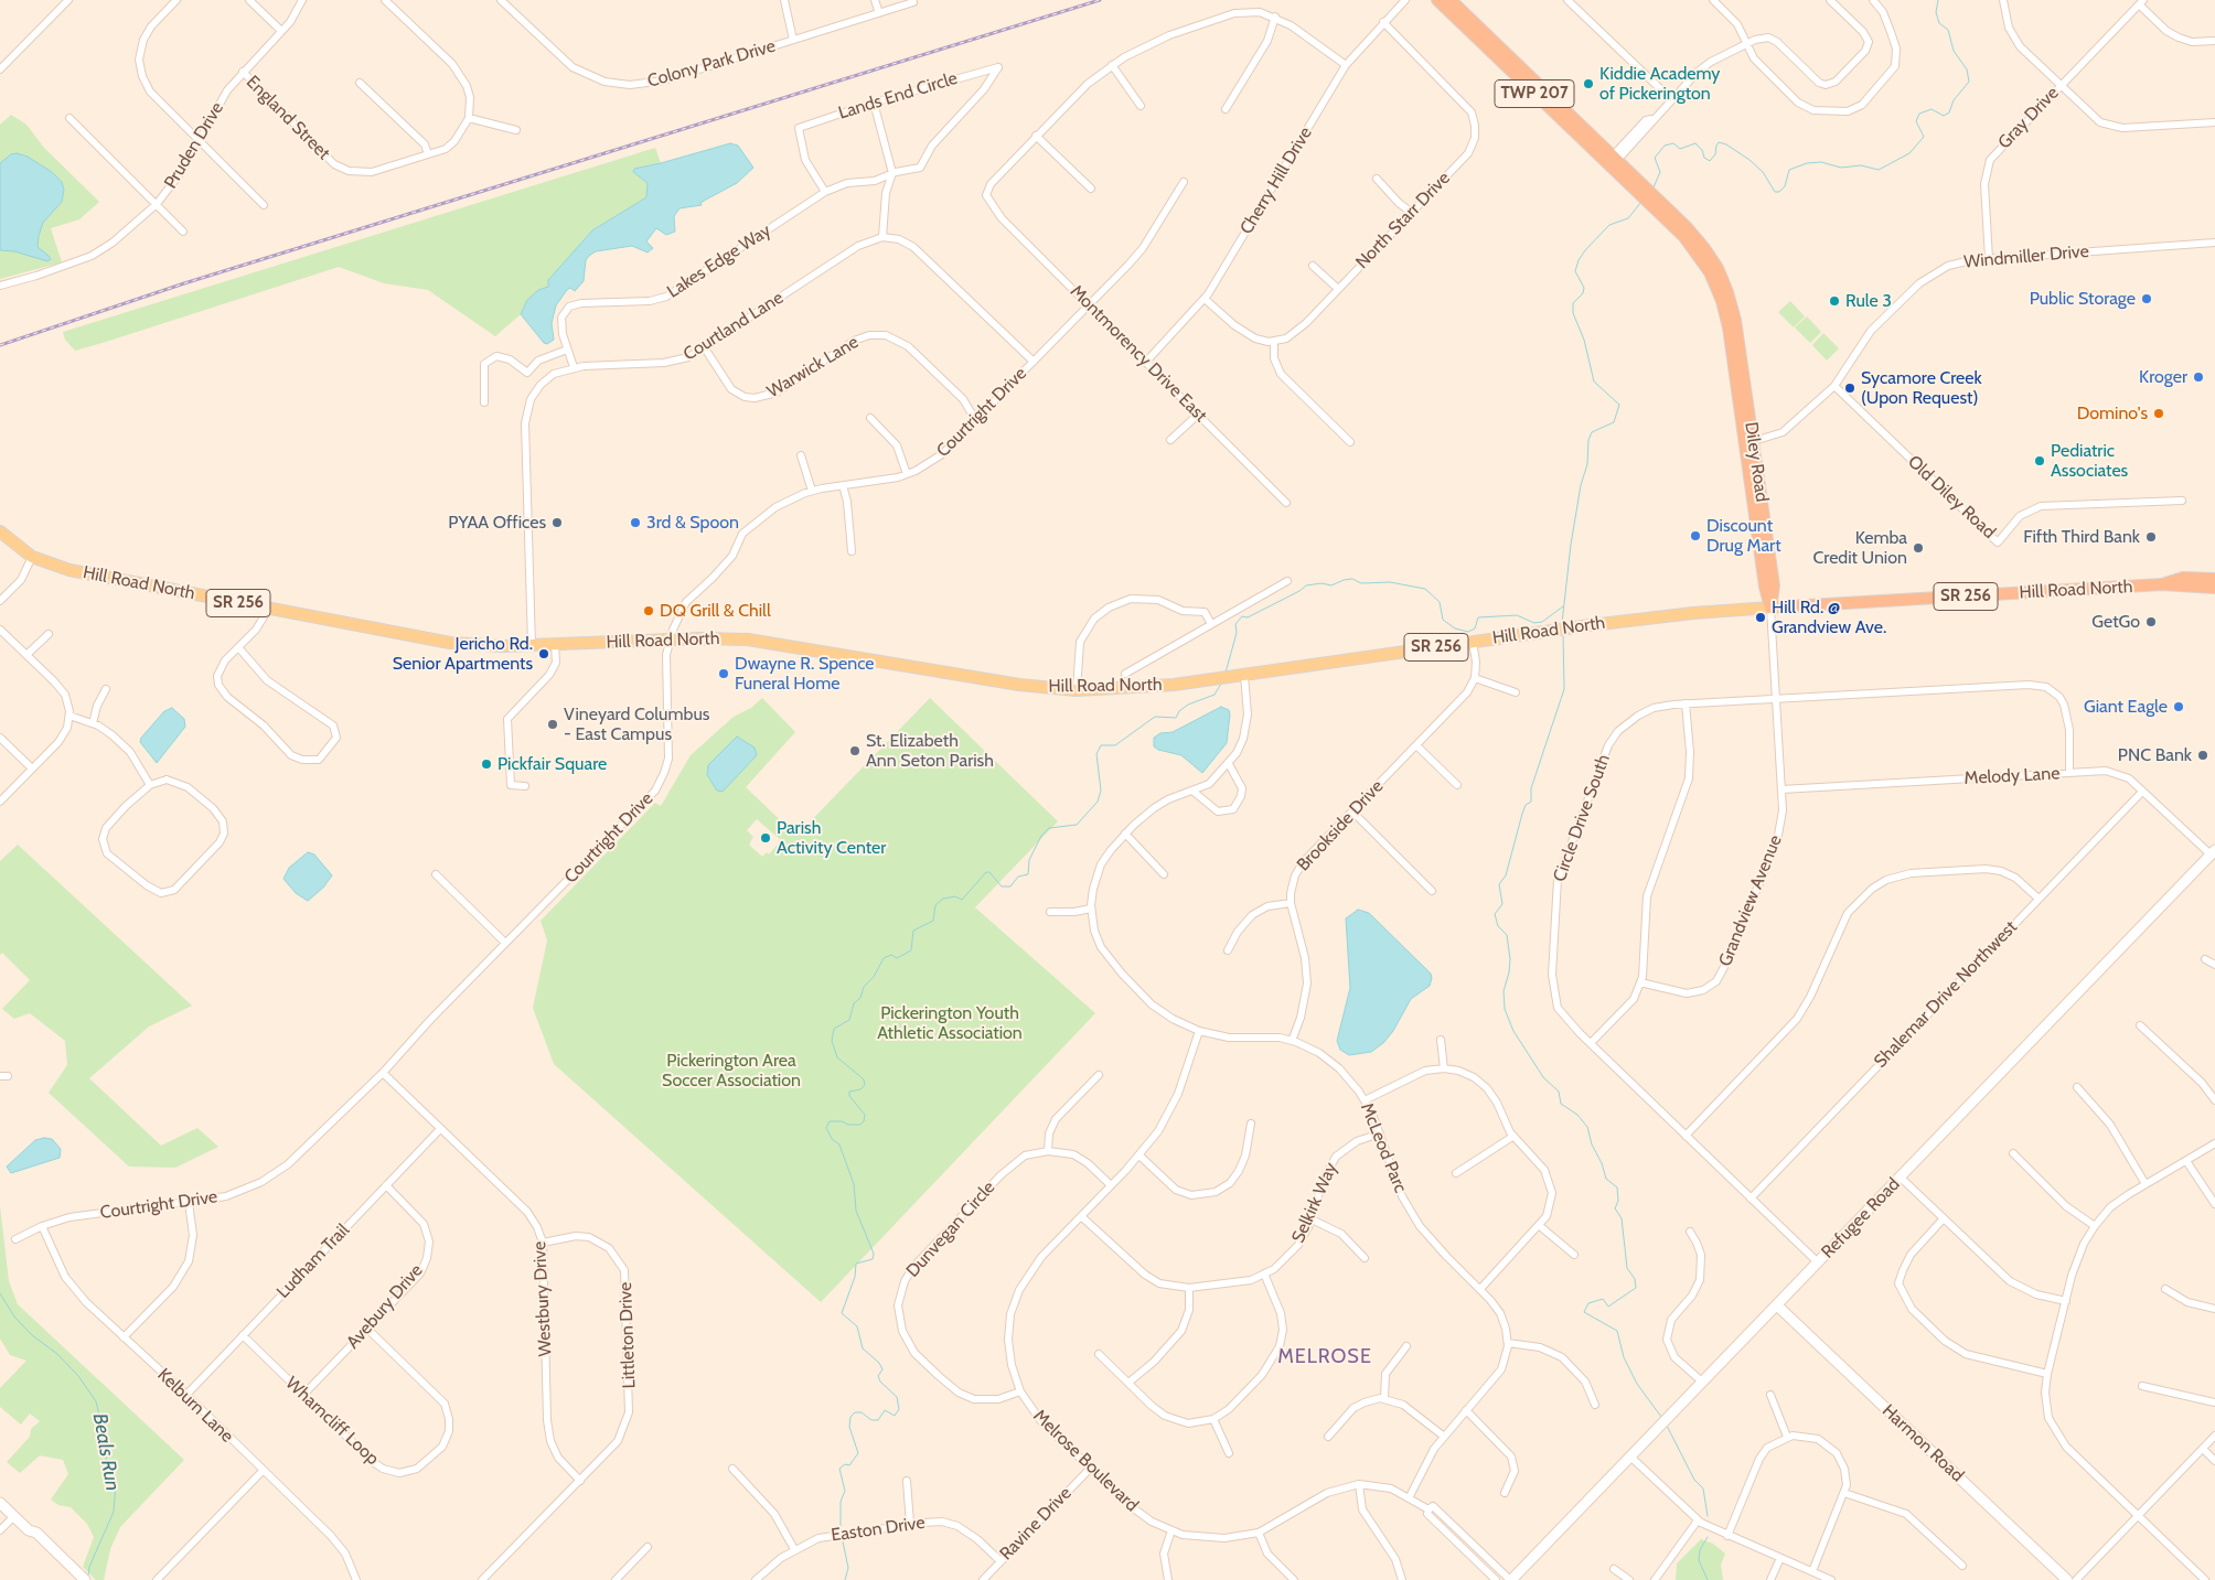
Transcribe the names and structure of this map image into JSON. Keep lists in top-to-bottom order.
{
  "streets": {
    "highway": [
      "TWP 207",
      "Diley Road",
      "Hill Road North",
      "SR 256"
    ],
    "main road": ["Refugee Road", "Harmon Road"],
    "street": [
      "Colony Park Drive",
      "Lands End Circle",
      "England Street",
      "Gray Drive",
      "Pruden Drive",
      "Cherry Hill Drive",
      "North Starr Drive",
      "Windmiller Drive",
      "Lakes Edge Way",
      "Courtland Lane",
      "Montmorency Drive East",
      "Warwick Lane",
      "Courtright Drive",
      "Old Diley Road",
      "Melody Lane",
      "Circle Drive South",
      "Brookside Drive",
      "Grandview Avenue",
      "Shalemar Drive Northwest",
      "McLeod Parc",
      "Selkirk Way",
      "Dunvegan Circle",
      "Ludham Trail",
      "Westbury Drive",
      "Avebury Drive",
      "Littleton Drive",
      "Kelburn Lane",
      "Wharncliff Loop",
      "Melrose Boulevard",
      "Ravine Drive",
      "Easton Drive"
    ]
  },
  "crossings": [
    ["Lands End Circle", "Lakes Edge Way"],
    ["England Street", "Pruden Drive"],
    ["Gray Drive", "Windmiller Drive"],
    ["Cherry Hill Drive", "North Starr Drive"],
    ["Cherry Hill Drive", "Montmorency Drive East"],
    ["Windmiller Drive", "Diley Road"],
    ["Windmiller Drive", "Old Diley Road"],
    ["Lakes Edge Way", "Courtland Lane"],
    ["Courtland Lane", "Warwick Lane"],
    ["Courtland Lane", "Hill Road North"],
    ["Montmorency Drive East", "Courtright Drive"],
    ["Warwick Lane", "Courtright Drive"],
    ["Courtright Drive", "Hill Road North"],
    ["Courtright Drive", "Westbury Drive"],
    ["Courtright Drive", "Kelburn Lane"],
    ["Diley Road", "Hill Road North"],
    ["Diley Road", "Grandview Avenue"],
    ["Hill Road North", "Grandview Avenue"],
    ["Hill Road North", "McLeod Parc"],
    ["Melody Lane", "Circle Drive South"],
    ["Melody Lane", "Grandview Avenue"],
    ["Melody Lane", "Shalemar Drive Northwest"],
    ["Melody Lane", "Refugee Road"],
    ["Circle Drive South", "Grandview Avenue"],
    ["Circle Drive South", "Shalemar Drive Northwest"],
    ["Circle Drive South", "Refugee Road"],
    ["Brookside Drive", "McLeod Parc"],
    ["McLeod Parc", "Selkirk Way"],
    ["McLeod Parc", "Melrose Boulevard"],
    ["Selkirk Way", "Melrose Boulevard"],
    ["Refugee Road", "Harmon Road"],
    ["Refugee Road", "Melrose Boulevard"],
    ["Dunvegan Circle", "Melrose Boulevard"],
    ["Ludham Trail", "Westbury Drive"],
    ["Ludham Trail", "Avebury Drive"],
    ["Ludham Trail", "Kelburn Lane"],
    ["Ludham Trail", "Wharncliff Loop"],
    ["Westbury Drive", "Littleton Drive"],
    ["Avebury Drive", "Wharncliff Loop"],
    ["Melrose Boulevard", "Ravine Drive"],
    ["Ravine Drive", "Easton Drive"]
  ],
  "districts": ["MELROSE"],
  "water": ["Beals Run"],
  "parks": ["Pickerington Youth Athletic Association", "Pickerington Area Soccer Association"],
  "places": [
    "Kiddie Academy of Pickerington",
    "Public Storage",
    "Rule 3",
    "Kroger",
    "Sycamore Creek (Upon Request)",
    "Domino's",
    "Pediatric Associates",
    "PYAA Offices",
    "3rd & Spoon",
    "Discount Drug Mart",
    "Fifth Third Bank",
    "Kemba Credit Union",
    "DQ Grill & Chill",
    "Hill Rd. @ Grandview Ave.",
    "GetGo",
    "Jericho Rd. Senior Apartments",
    "Dwayne R. Spence Funeral Home",
    "Giant Eagle",
    "Vineyard Columbus - East Campus",
    "St. Elizabeth Ann Seton Parish",
    "PNC Bank",
    "Pickfair Square",
    "Parish Activity Center"
  ]
}
